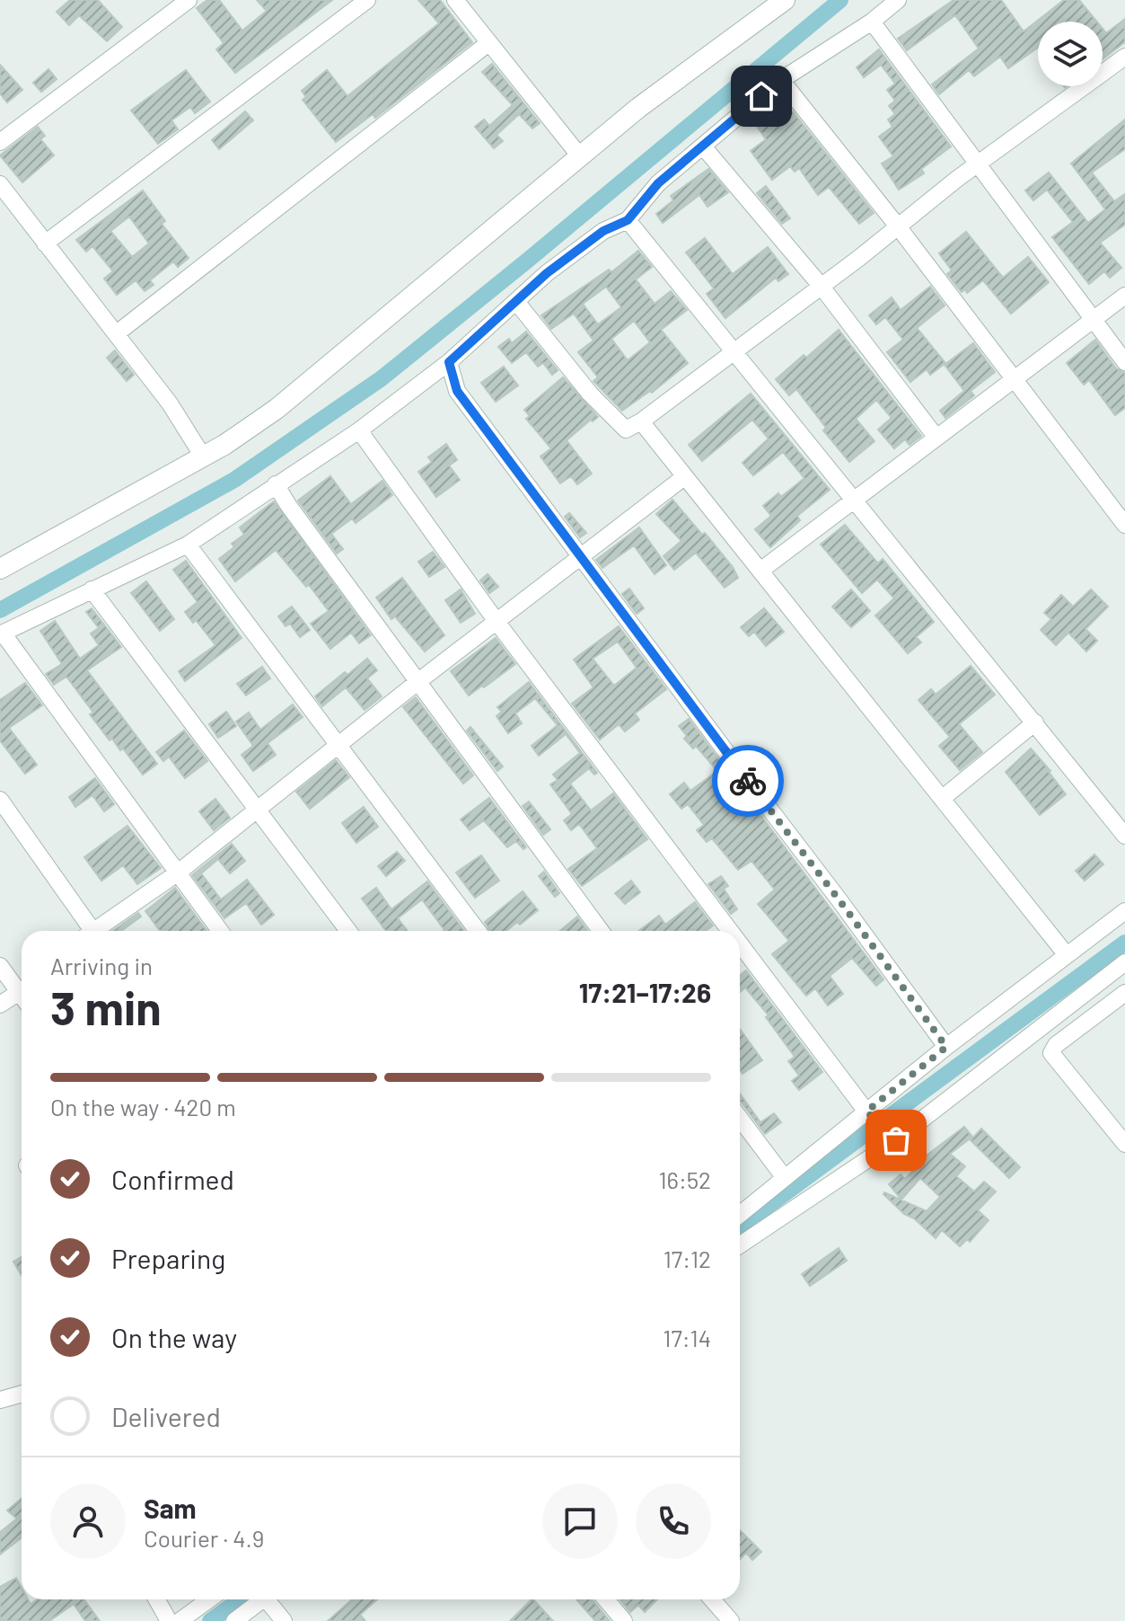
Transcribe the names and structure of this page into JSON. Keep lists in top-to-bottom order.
{
  "page": {
    "heading": ["3 min", "Arriving in", "17:21–17:26"],
    "panel": ["Sam", "Courier · 4.9"],
    "bar": "On the way · 420 m",
    "list": [
      ["Confirmed", "16:52"],
      ["Preparing", "17:12"],
      ["On the way", "17:14"],
      "Delivered"
    ]
  }
}
